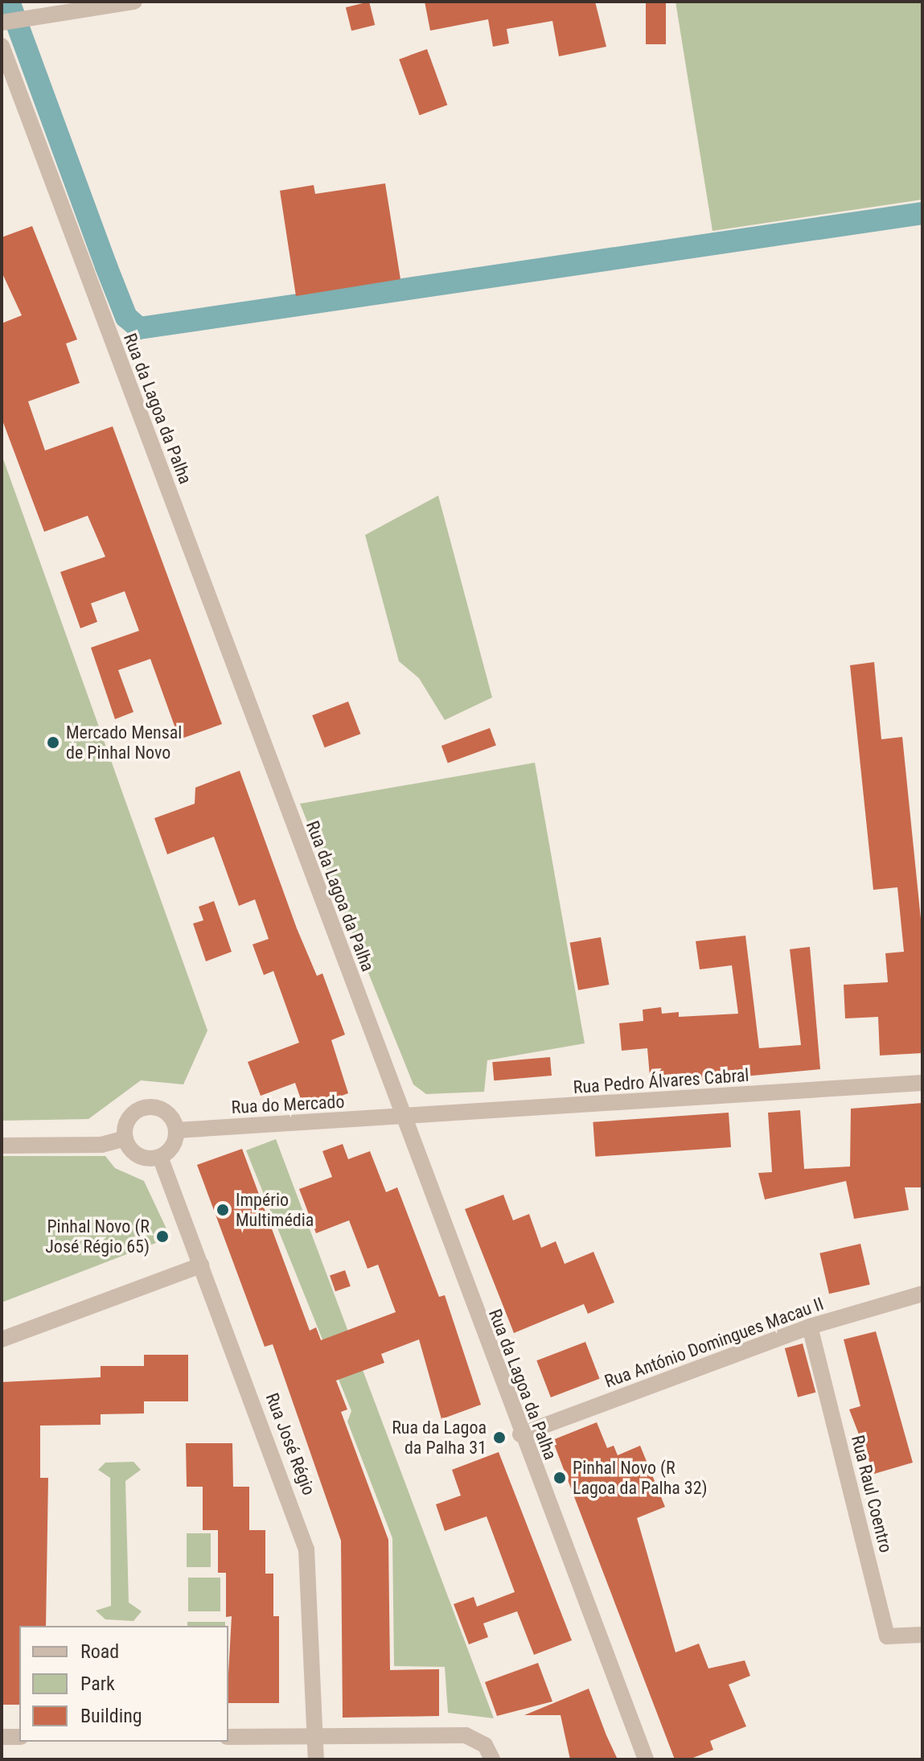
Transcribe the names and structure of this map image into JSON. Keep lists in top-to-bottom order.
{
  "streets": {
    "street": [
      "Rua da Lagoa da Palha",
      "Rua Pedro Álvares Cabral",
      "Rua do Mercado",
      "Rua António Domingues Macau II",
      "Rua José Régio",
      "Rua Raul Coentro"
    ]
  },
  "crossings": [
    ["Rua da Lagoa da Palha", "Rua Pedro Álvares Cabral"],
    ["Rua da Lagoa da Palha", "Rua do Mercado"],
    ["Rua da Lagoa da Palha", "Rua António Domingues Macau II"],
    ["Rua Pedro Álvares Cabral", "Rua do Mercado"],
    ["Rua do Mercado", "Rua José Régio"],
    ["Rua António Domingues Macau II", "Rua Raul Coentro"]
  ],
  "places": [
    "Mercado Mensal de Pinhal Novo",
    "Império Multimédia",
    "Pinhal Novo (R José Régio 65)",
    "Rua da Lagoa da Palha 31",
    "Pinhal Novo (R Lagoa da Palha 32)"
  ],
  "legend": ["Road", "Park", "Building"]
}
